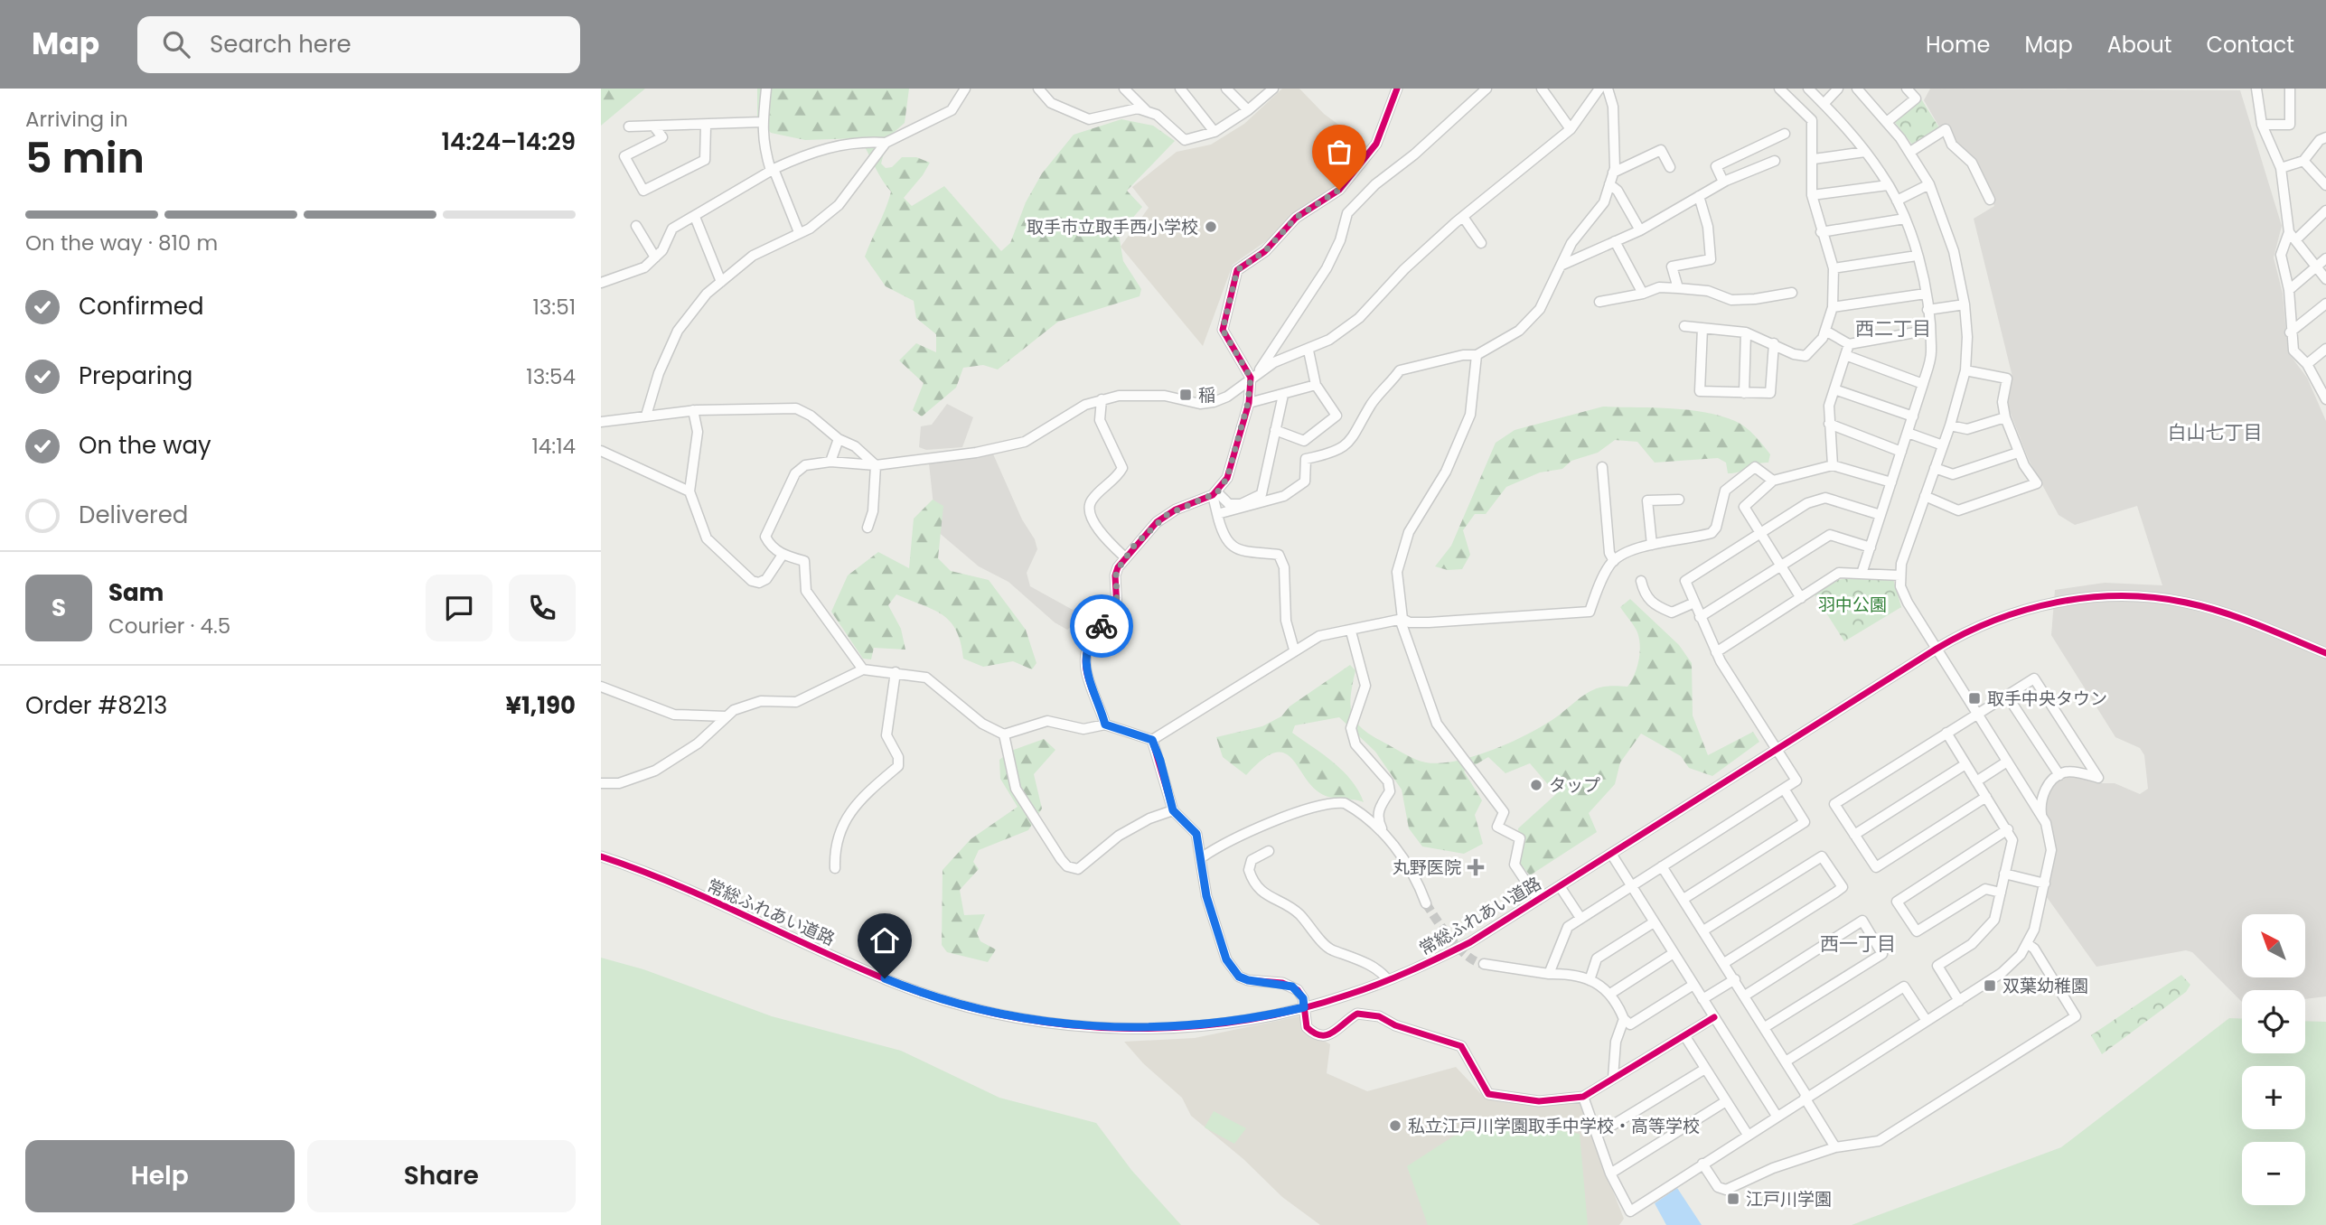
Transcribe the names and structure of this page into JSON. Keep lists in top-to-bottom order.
{
  "streets": {
    "street": ["常総ふれあい道路"]
  },
  "districts": ["西二丁目", "白山七丁目", "西一丁目"],
  "parks": ["羽中公園"],
  "places": {
    "other": ["取手市立取手西小学校", "タップ", "私立江戸川学園取手中学校・高等学校"],
    "transit": [
      "稲",
      "取手中央タウン",
      "双葉幼稚園",
      "江戸川学園"
    ],
    "health": ["丸野医院"]
  },
  "north": "top left",
  "page": {
    "header": "Map",
    "search": "Search here",
    "nav": [
      "Home",
      "Map",
      "About",
      "Contact"
    ],
    "heading": ["5 min", "Arriving in", "14:24–14:29"],
    "panel": [
      "Sam",
      "Courier · 4.5",
      "Order #8213",
      "¥1,190"
    ],
    "bar": "On the way · 810 m",
    "list": [
      ["Confirmed", "13:51"],
      ["Preparing", "13:54"],
      ["On the way", "14:14"],
      "Delivered"
    ],
    "round": "S",
    "map_buttons": ["+", "−"],
    "buttons": ["Help", "Share"]
  }
}
